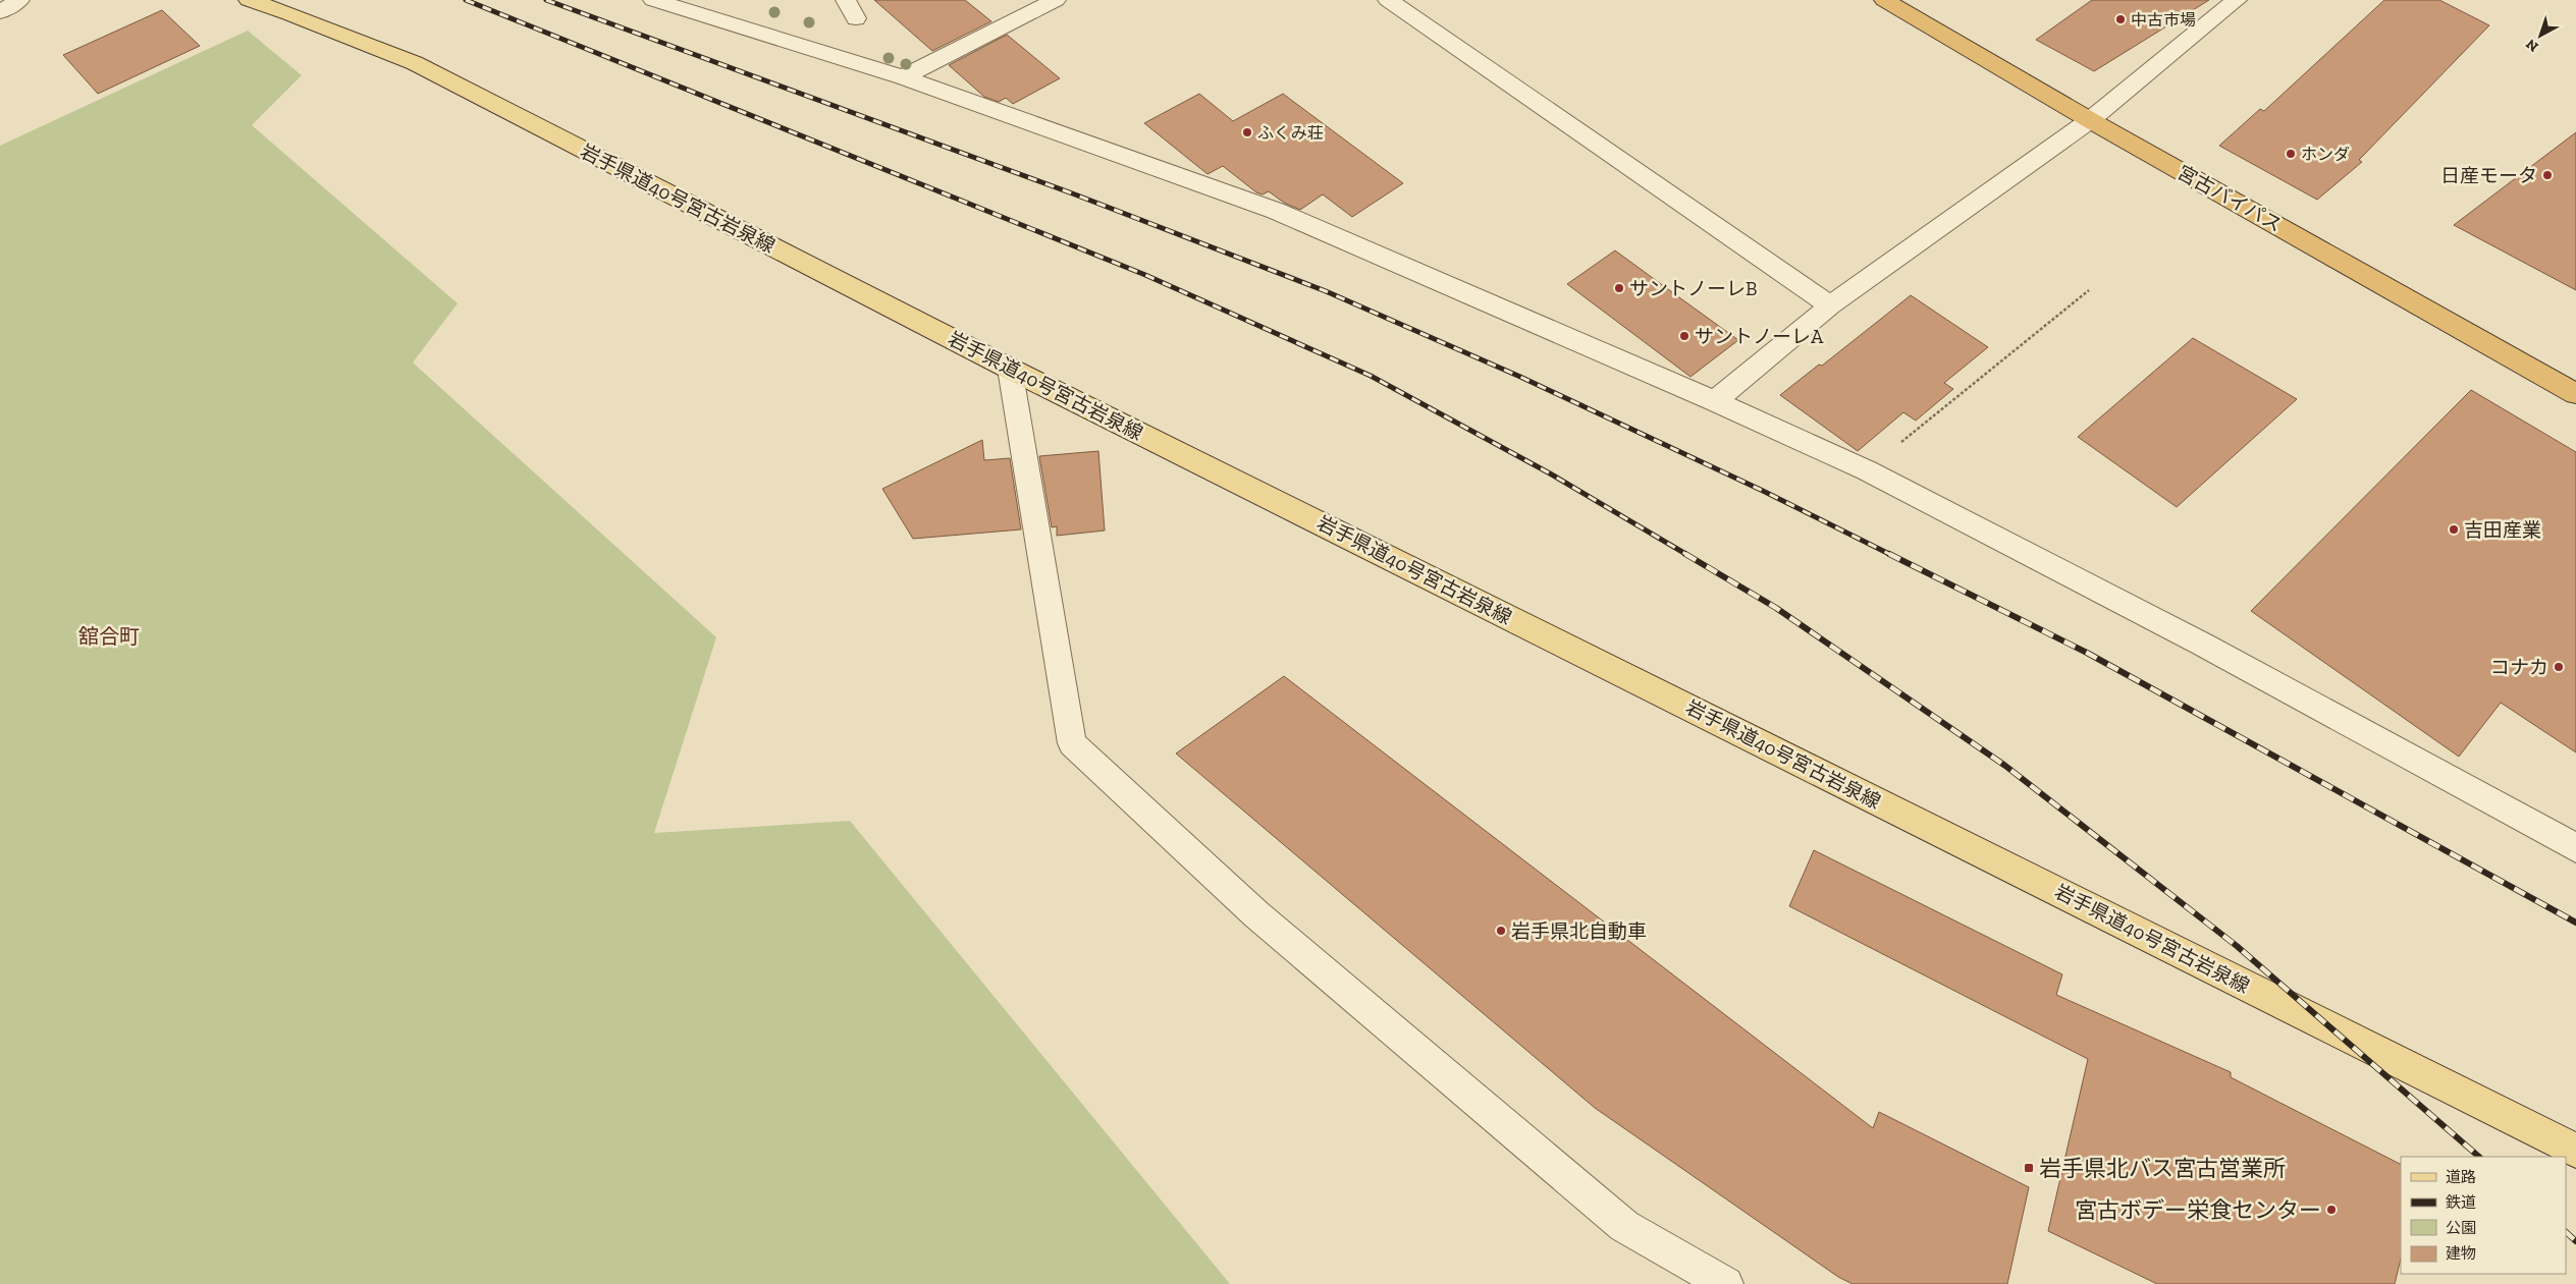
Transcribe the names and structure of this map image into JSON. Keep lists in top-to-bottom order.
{
  "streets": {
    "highway": ["宮古バイパス"],
    "main road": ["岩手県道40号宮古岩泉線"]
  },
  "districts": ["舘合町"],
  "places": {
    "other": [
      "中古市場",
      "ふくみ荘",
      "ホンダ",
      "日産モータ",
      "サントノーレB",
      "サントノーレA",
      "吉田産業",
      "コナカ",
      "岩手県北自動車",
      "宮古ボデー栄食センター"
    ],
    "transit": ["岩手県北バス宮古営業所"]
  },
  "legend": [
    "道路",
    "鉄道",
    "公園",
    "建物"
  ],
  "north": "bottom left"
}
